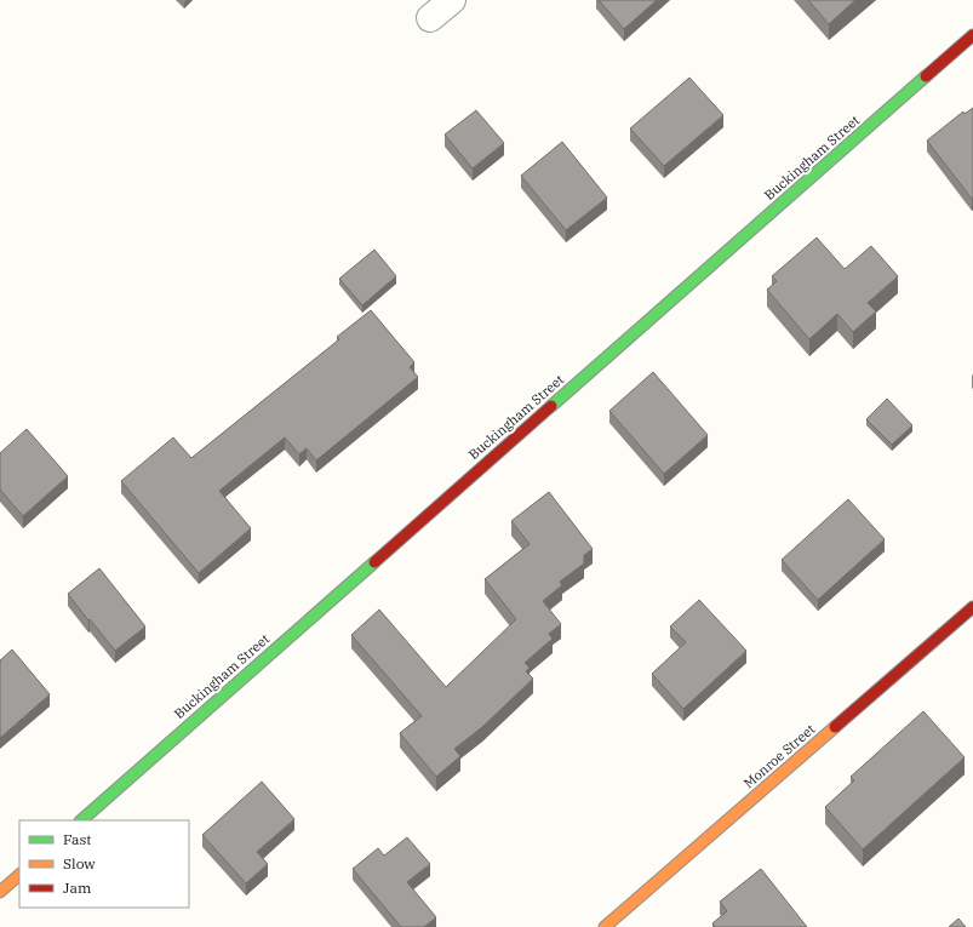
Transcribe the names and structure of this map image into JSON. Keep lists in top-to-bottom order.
{
  "streets": {
    "main road": ["Buckingham Street", "Monroe Street"]
  },
  "legend": ["Fast", "Slow", "Jam"]
}
